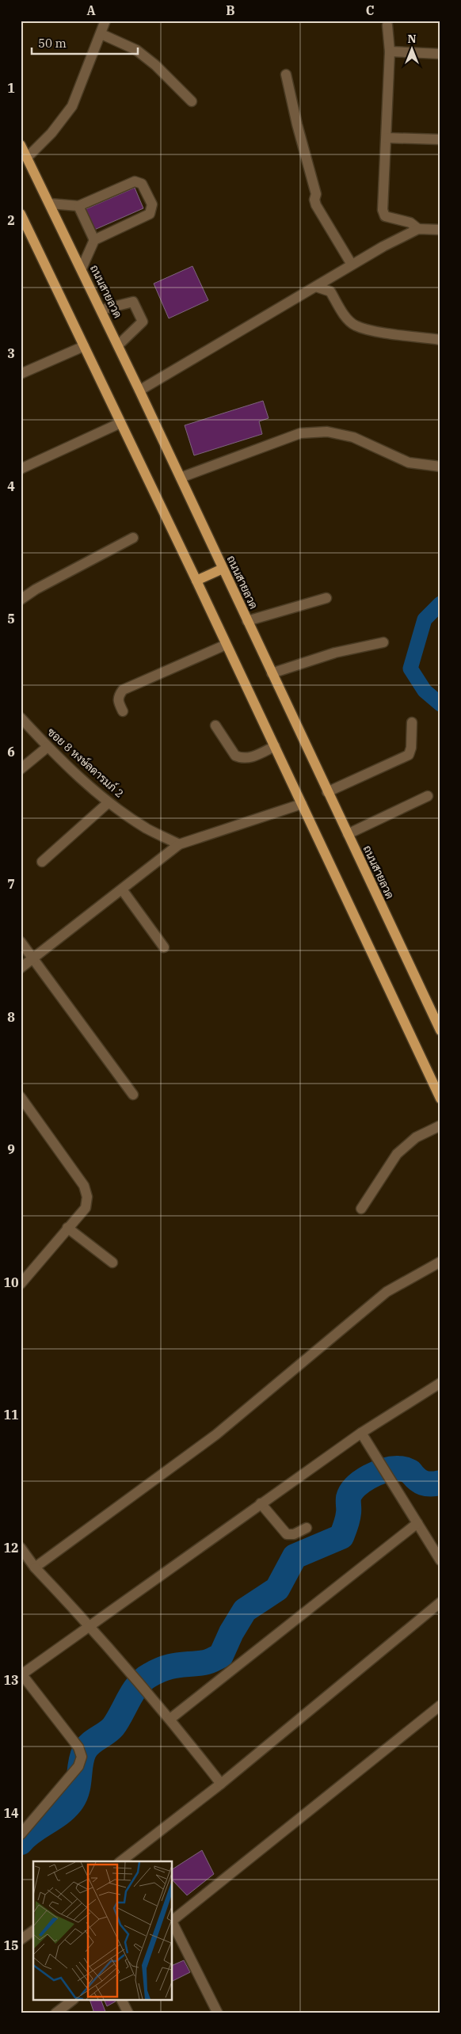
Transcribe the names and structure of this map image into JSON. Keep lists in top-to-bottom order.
{
  "streets": {
    "main road": ["ถนนสายลวด"],
    "street": ["ซอย 8 หงษ์ลดารมภ์ 2"]
  },
  "scale_bar": "50 m",
  "north": "top",
  "grid": {
    "columns": ["A", "B", "C"],
    "rows": [
      "1",
      "2",
      "3",
      "4",
      "5",
      "6",
      "7",
      "8",
      "9",
      "10",
      "11",
      "12",
      "13",
      "14",
      "15"
    ]
  }
}
